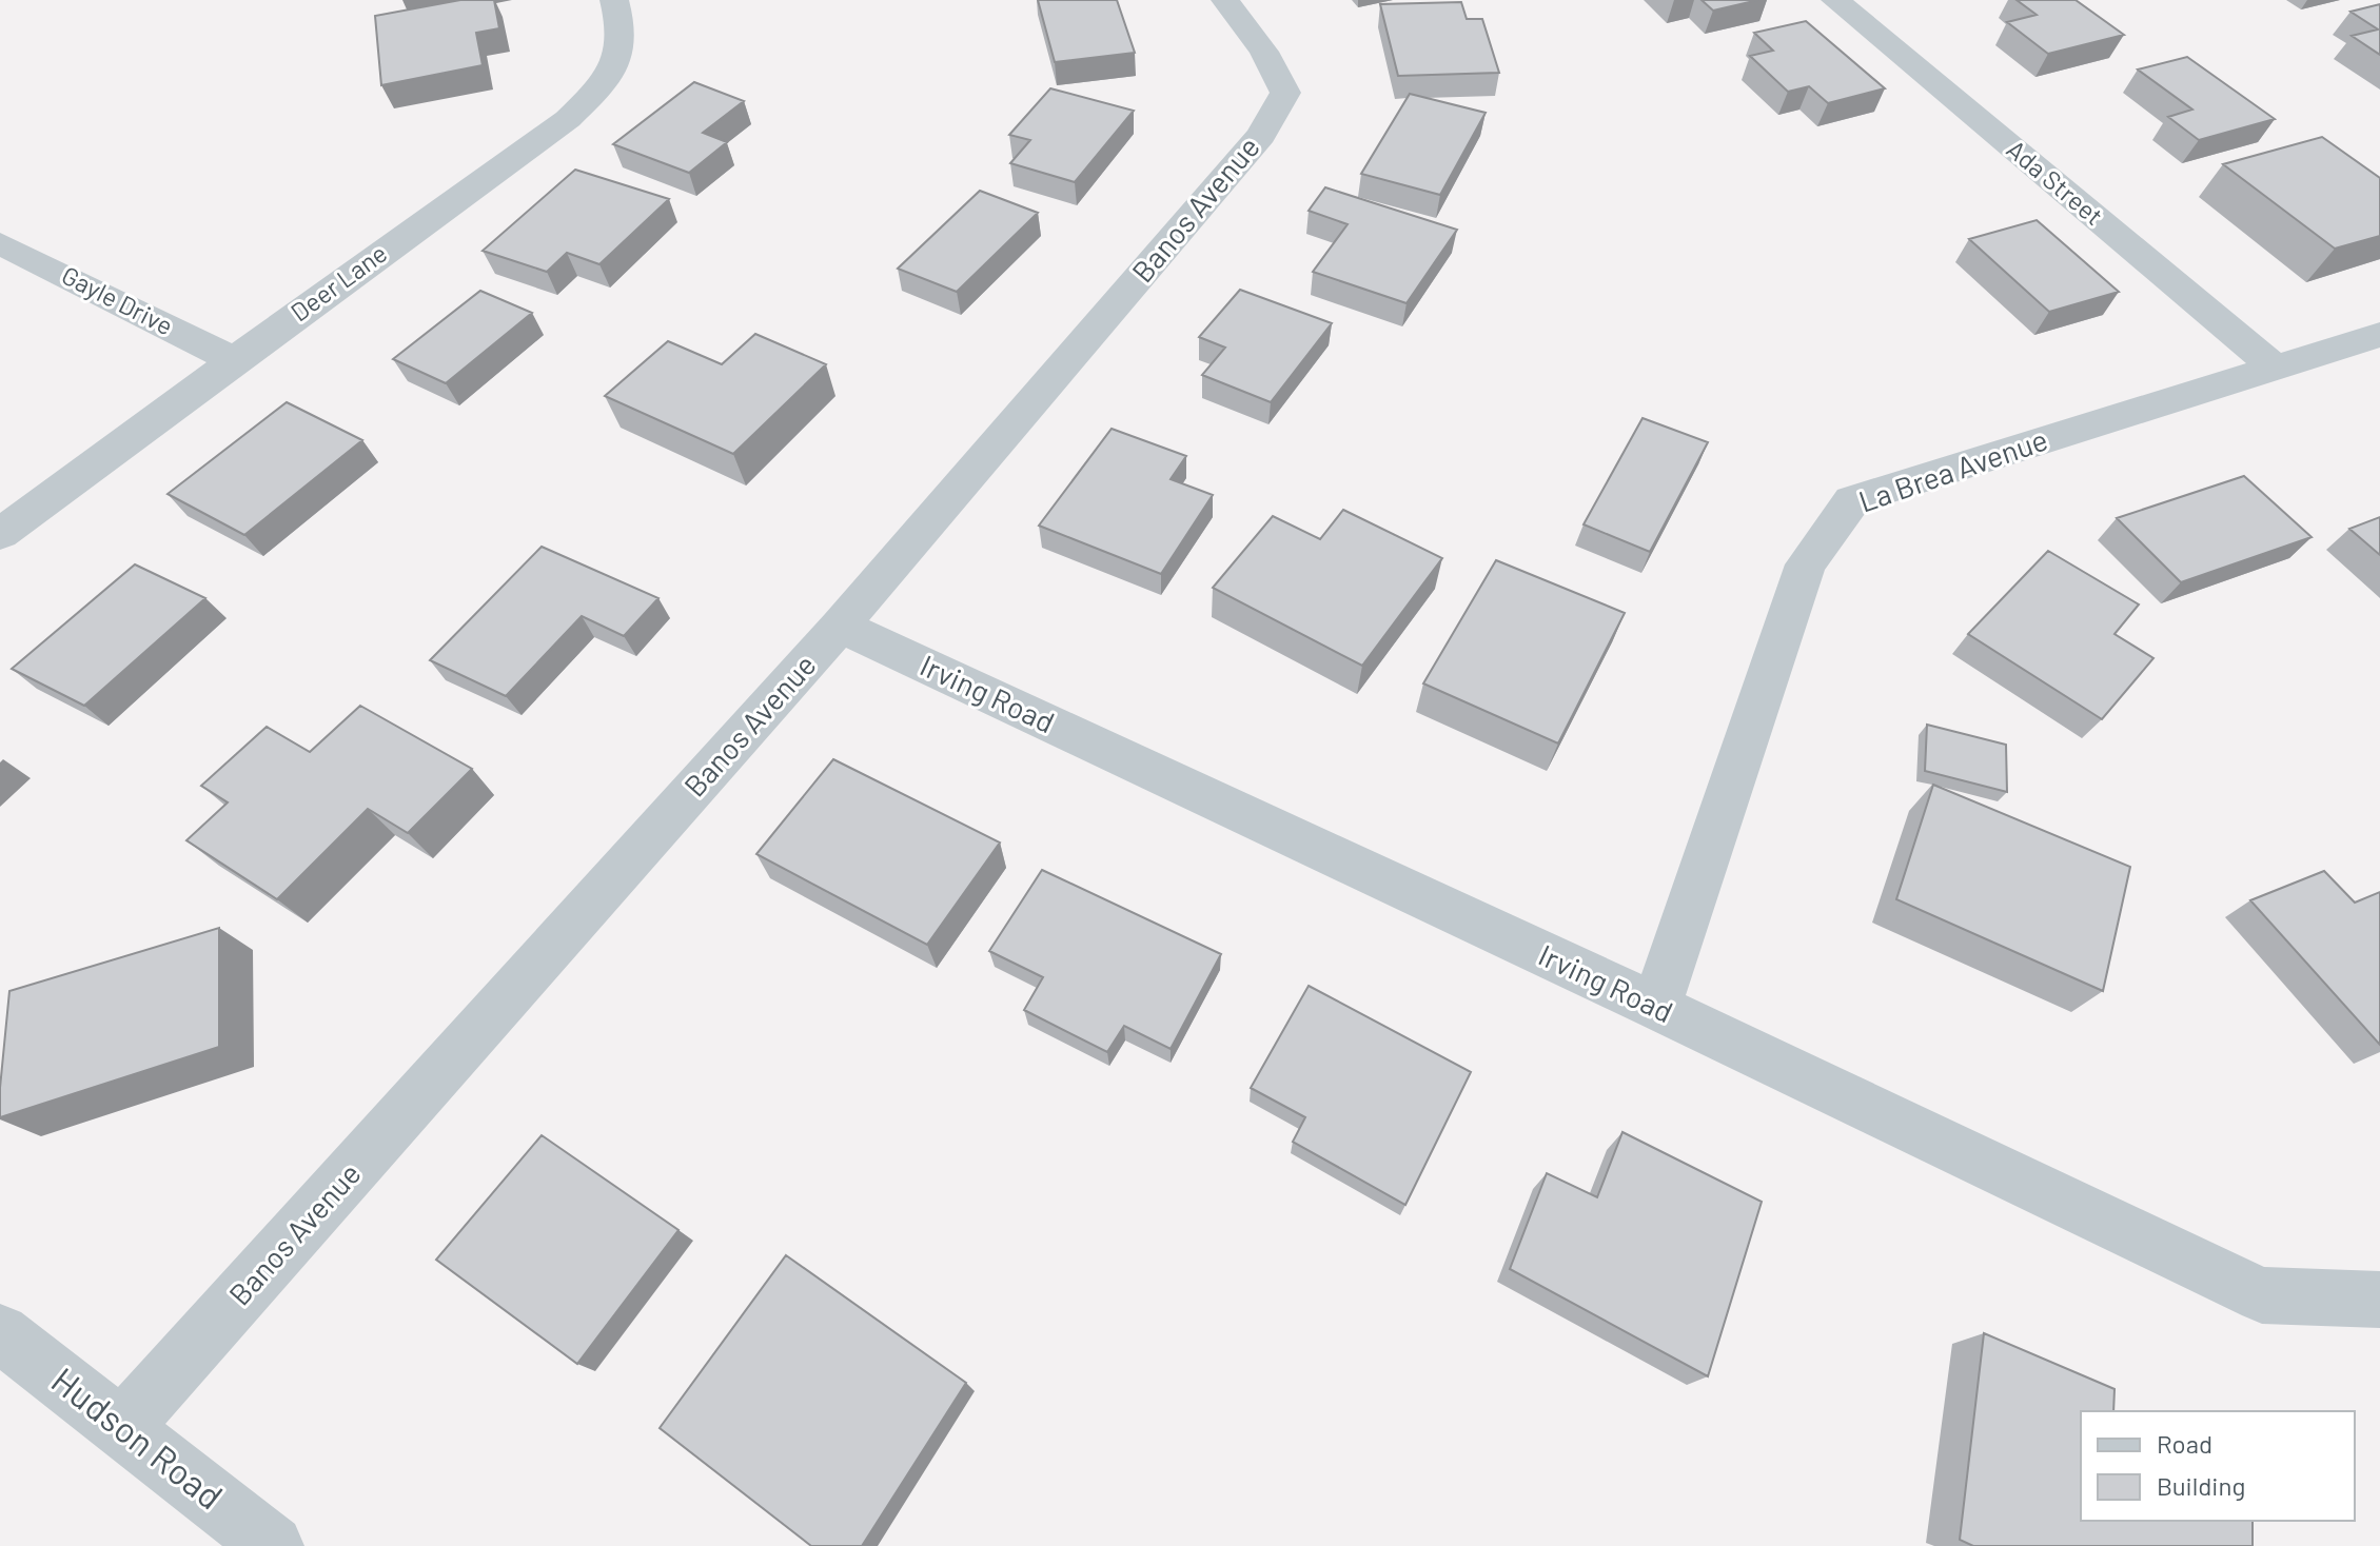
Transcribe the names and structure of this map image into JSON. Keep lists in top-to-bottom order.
{
  "streets": {
    "street": [
      "Ada Street",
      "Banos Avenue",
      "Deer Lane",
      "Gayle Drive",
      "La Brea Avenue",
      "Irving Road",
      "Hudson Road"
    ]
  },
  "crossings": [
    ["Ada Street", "La Brea Avenue"],
    ["Banos Avenue", "Irving Road"],
    ["Banos Avenue", "Hudson Road"],
    ["Deer Lane", "Gayle Drive"],
    ["La Brea Avenue", "Irving Road"]
  ],
  "legend": ["Road", "Building"]
}
